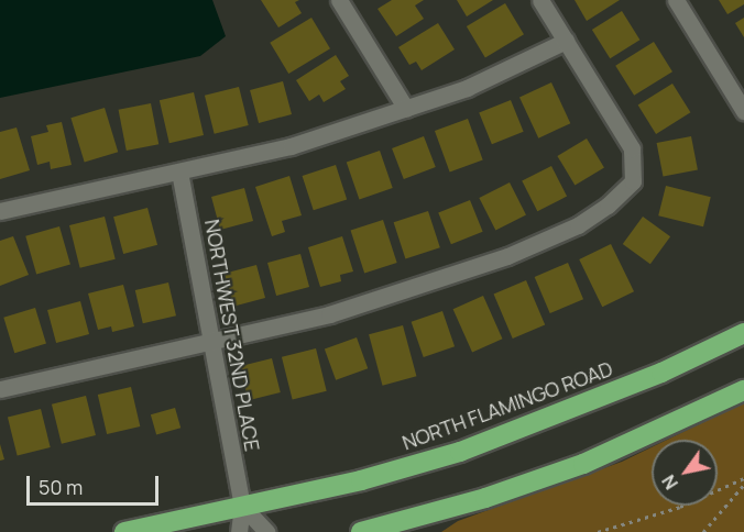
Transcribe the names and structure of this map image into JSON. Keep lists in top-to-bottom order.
{
  "streets": {
    "highway": ["NORTH FLAMINGO ROAD"],
    "street": ["NORTHWEST 32ND PLACE"]
  },
  "crossings": [
    ["NORTHWEST 32ND PLACE", "NORTH FLAMINGO ROAD"]
  ],
  "scale_bar": "50 m",
  "north": "bottom left"
}
